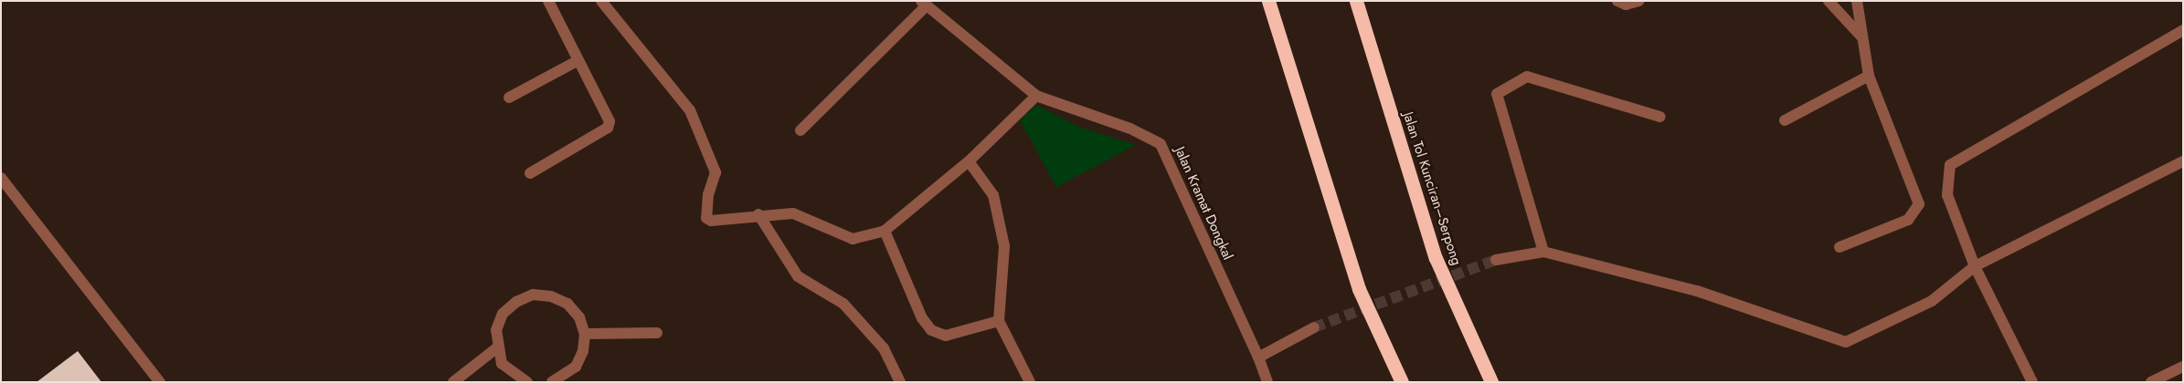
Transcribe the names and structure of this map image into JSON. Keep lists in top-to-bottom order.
{
  "streets": {
    "highway": ["Jalan Tol Kunciran–Serpong"],
    "street": ["Jalan Kramat Dongkal"]
  }
}
